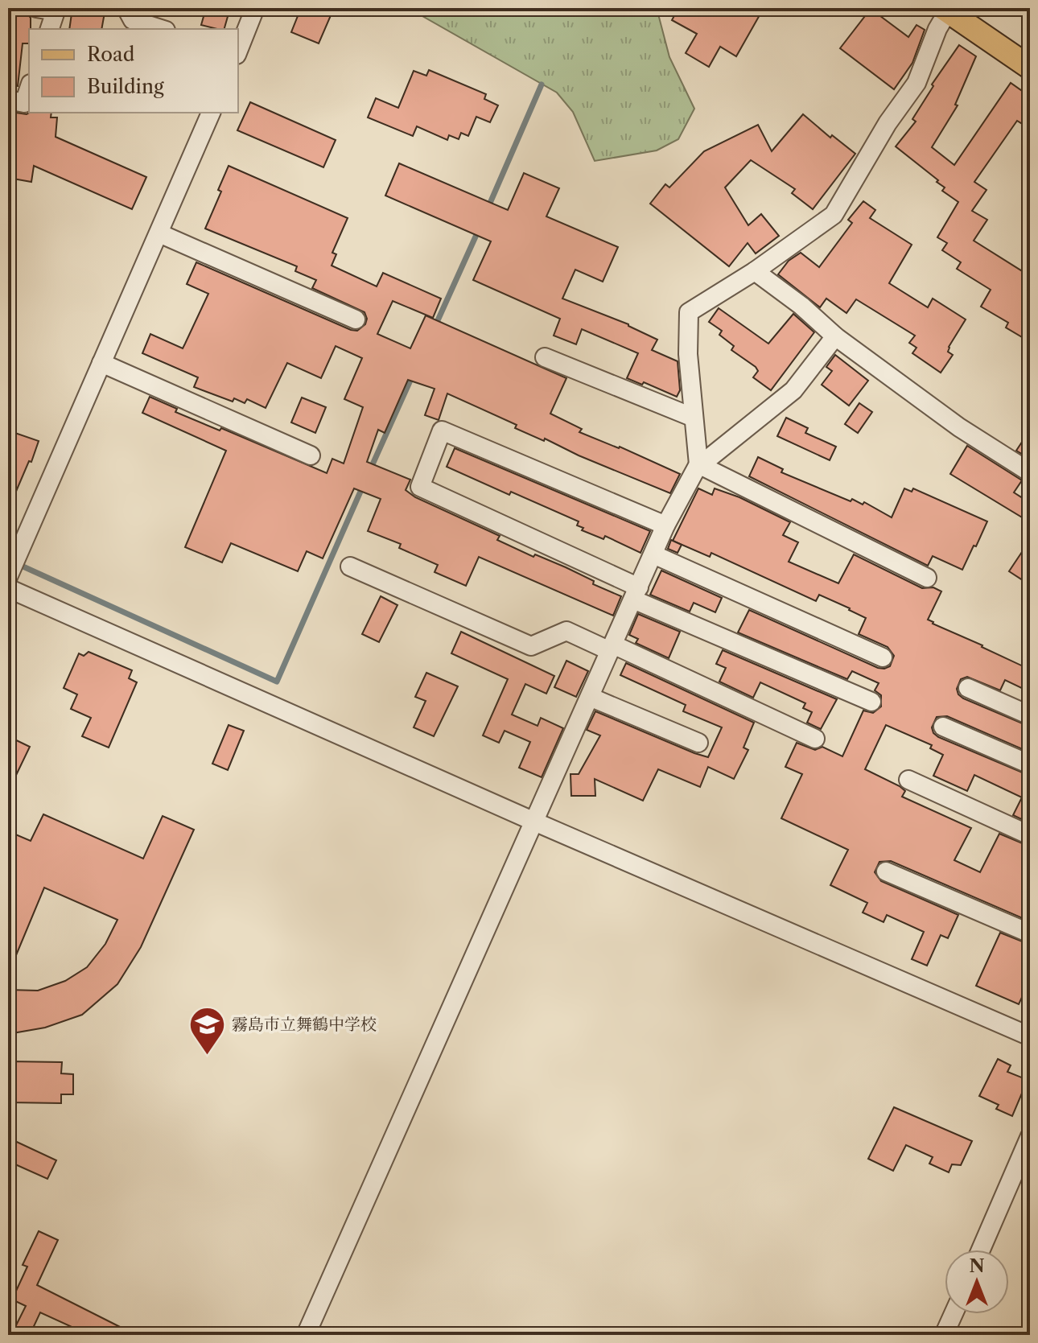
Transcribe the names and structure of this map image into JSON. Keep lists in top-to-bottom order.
{
  "places": {
    "school or university": ["霧島市立舞鶴中学校"]
  },
  "legend": ["Road", "Building"],
  "north": "top"
}
